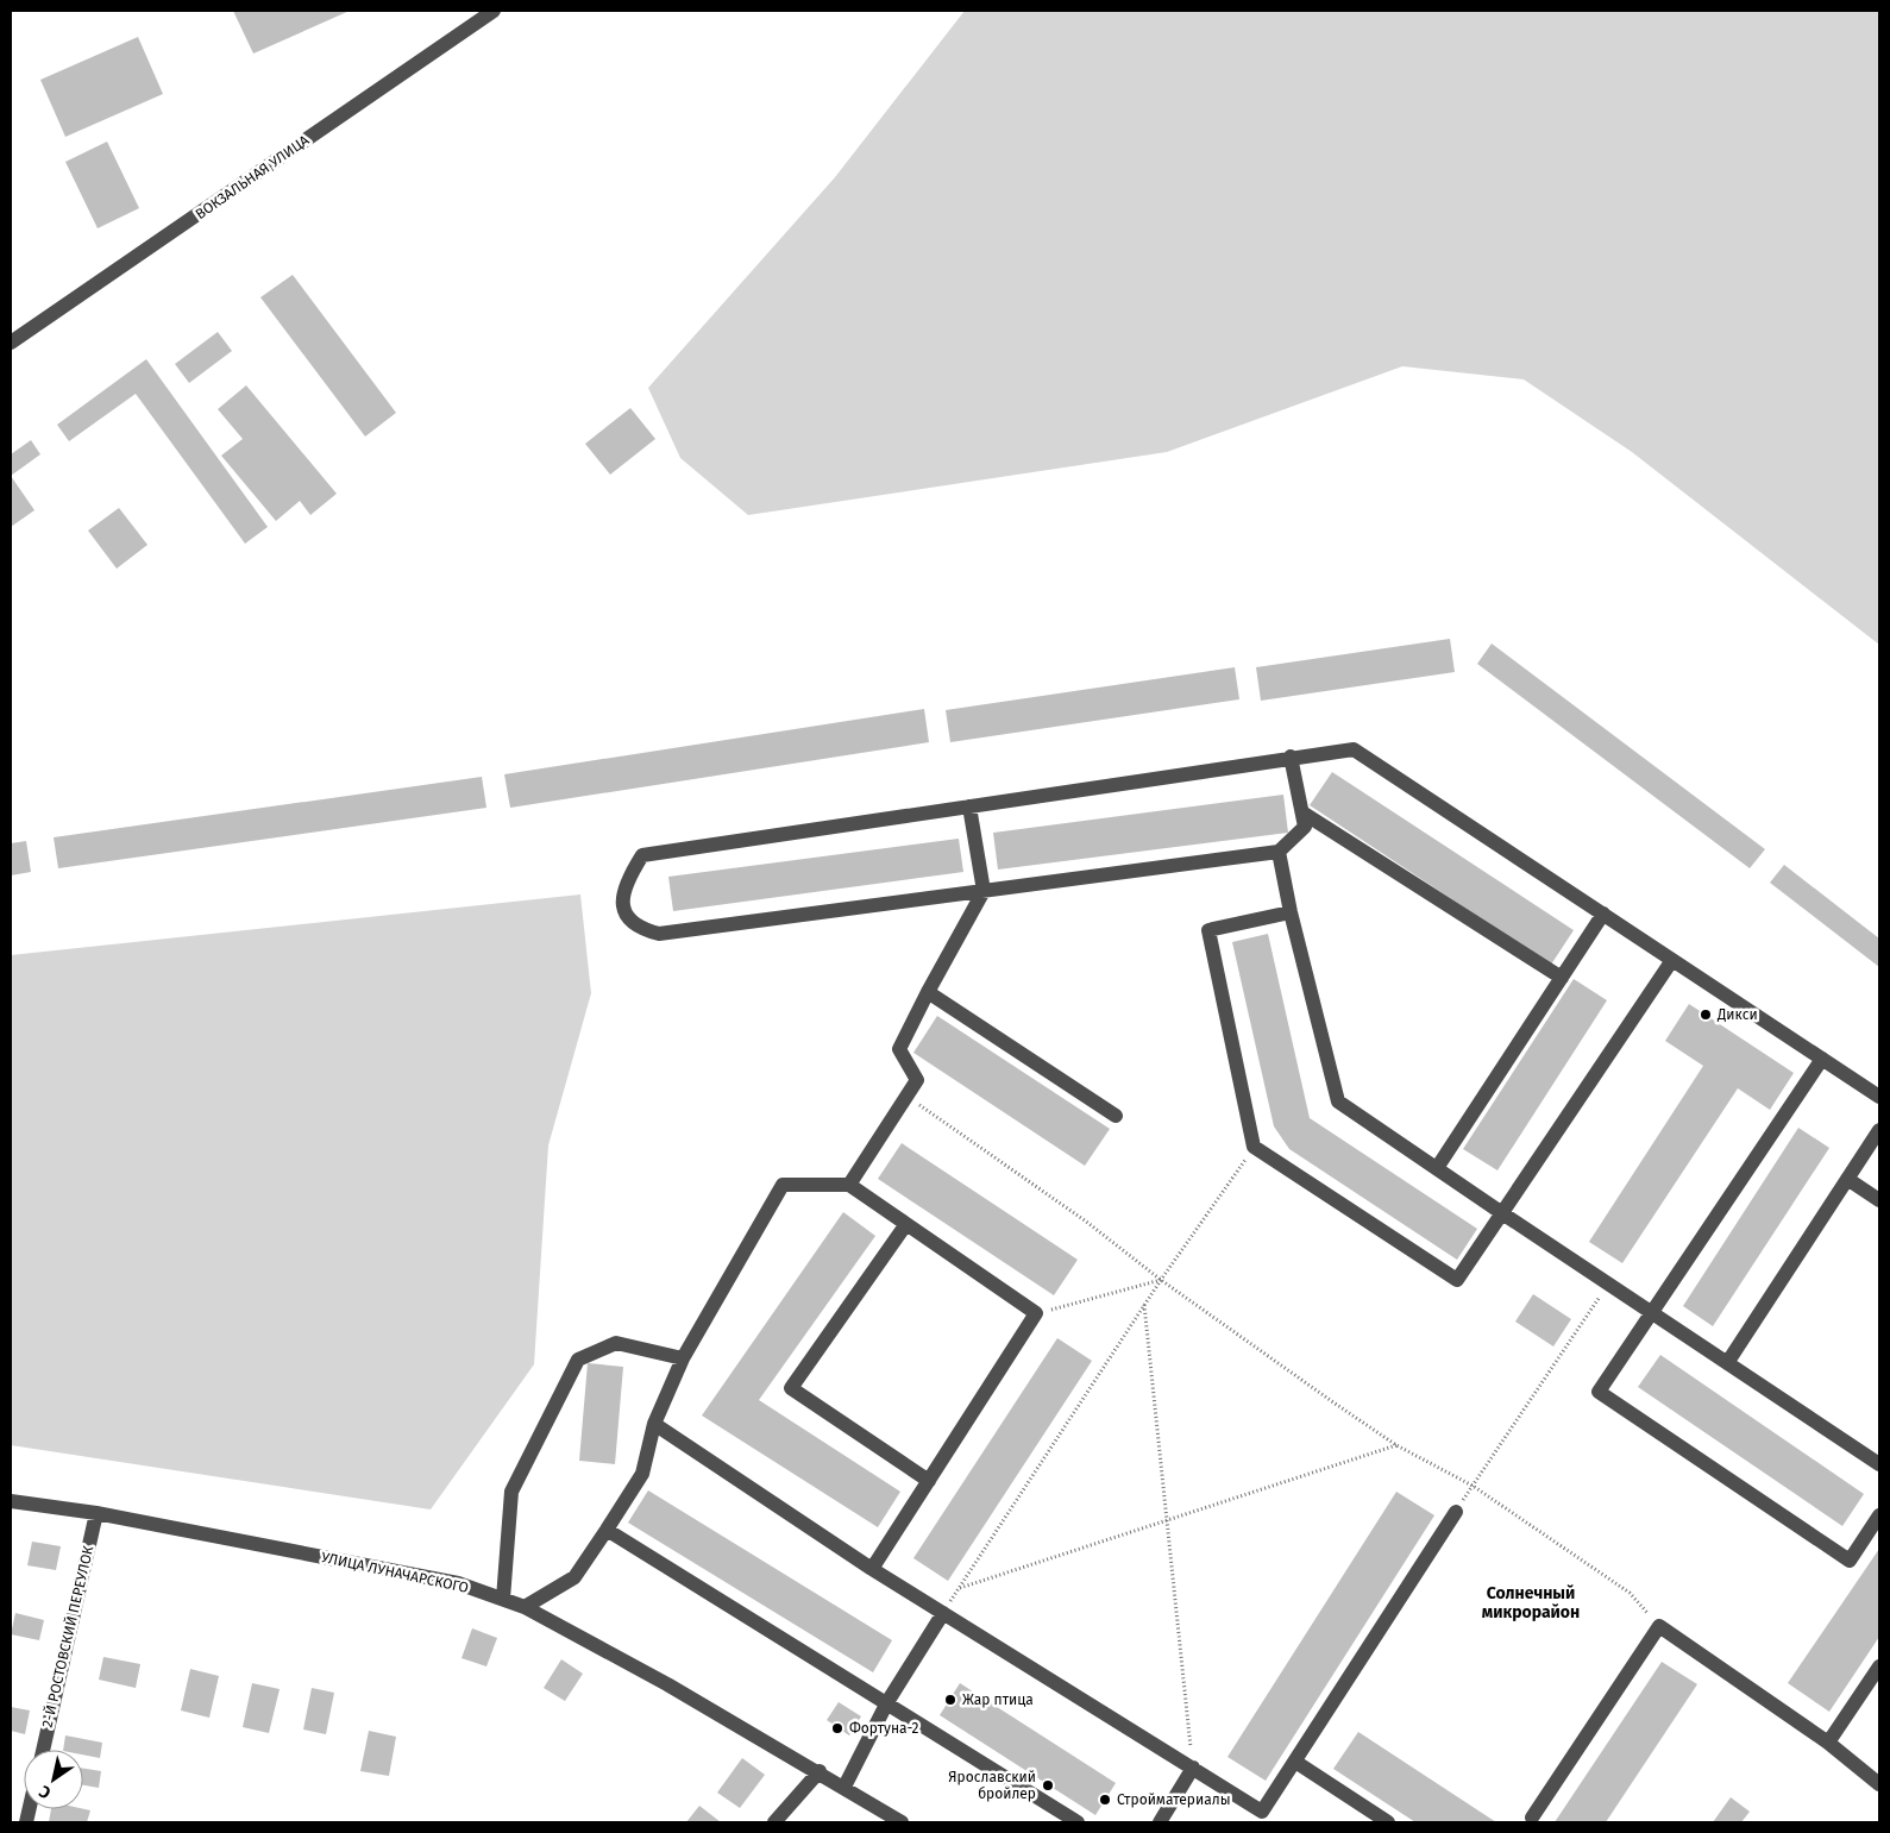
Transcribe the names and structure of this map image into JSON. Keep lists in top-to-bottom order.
{
  "streets": {
    "street": ["ВОКЗАЛЬНАЯ УЛИЦА", "УЛИЦА ЛУНАЧАРСКОГО", "2-Й РОСТОВСКИЙ ПЕРЕУЛОК"]
  },
  "crossings": [
    ["УЛИЦА ЛУНАЧАРСКОГО", "2-Й РОСТОВСКИЙ ПЕРЕУЛОК"]
  ],
  "districts": ["Солнечный микрорайон"],
  "places": [
    "Дикси",
    "Жар птица",
    "Фортуна-2",
    "Ярославский бройлер",
    "Стройматериалы"
  ],
  "north": "bottom left"
}
